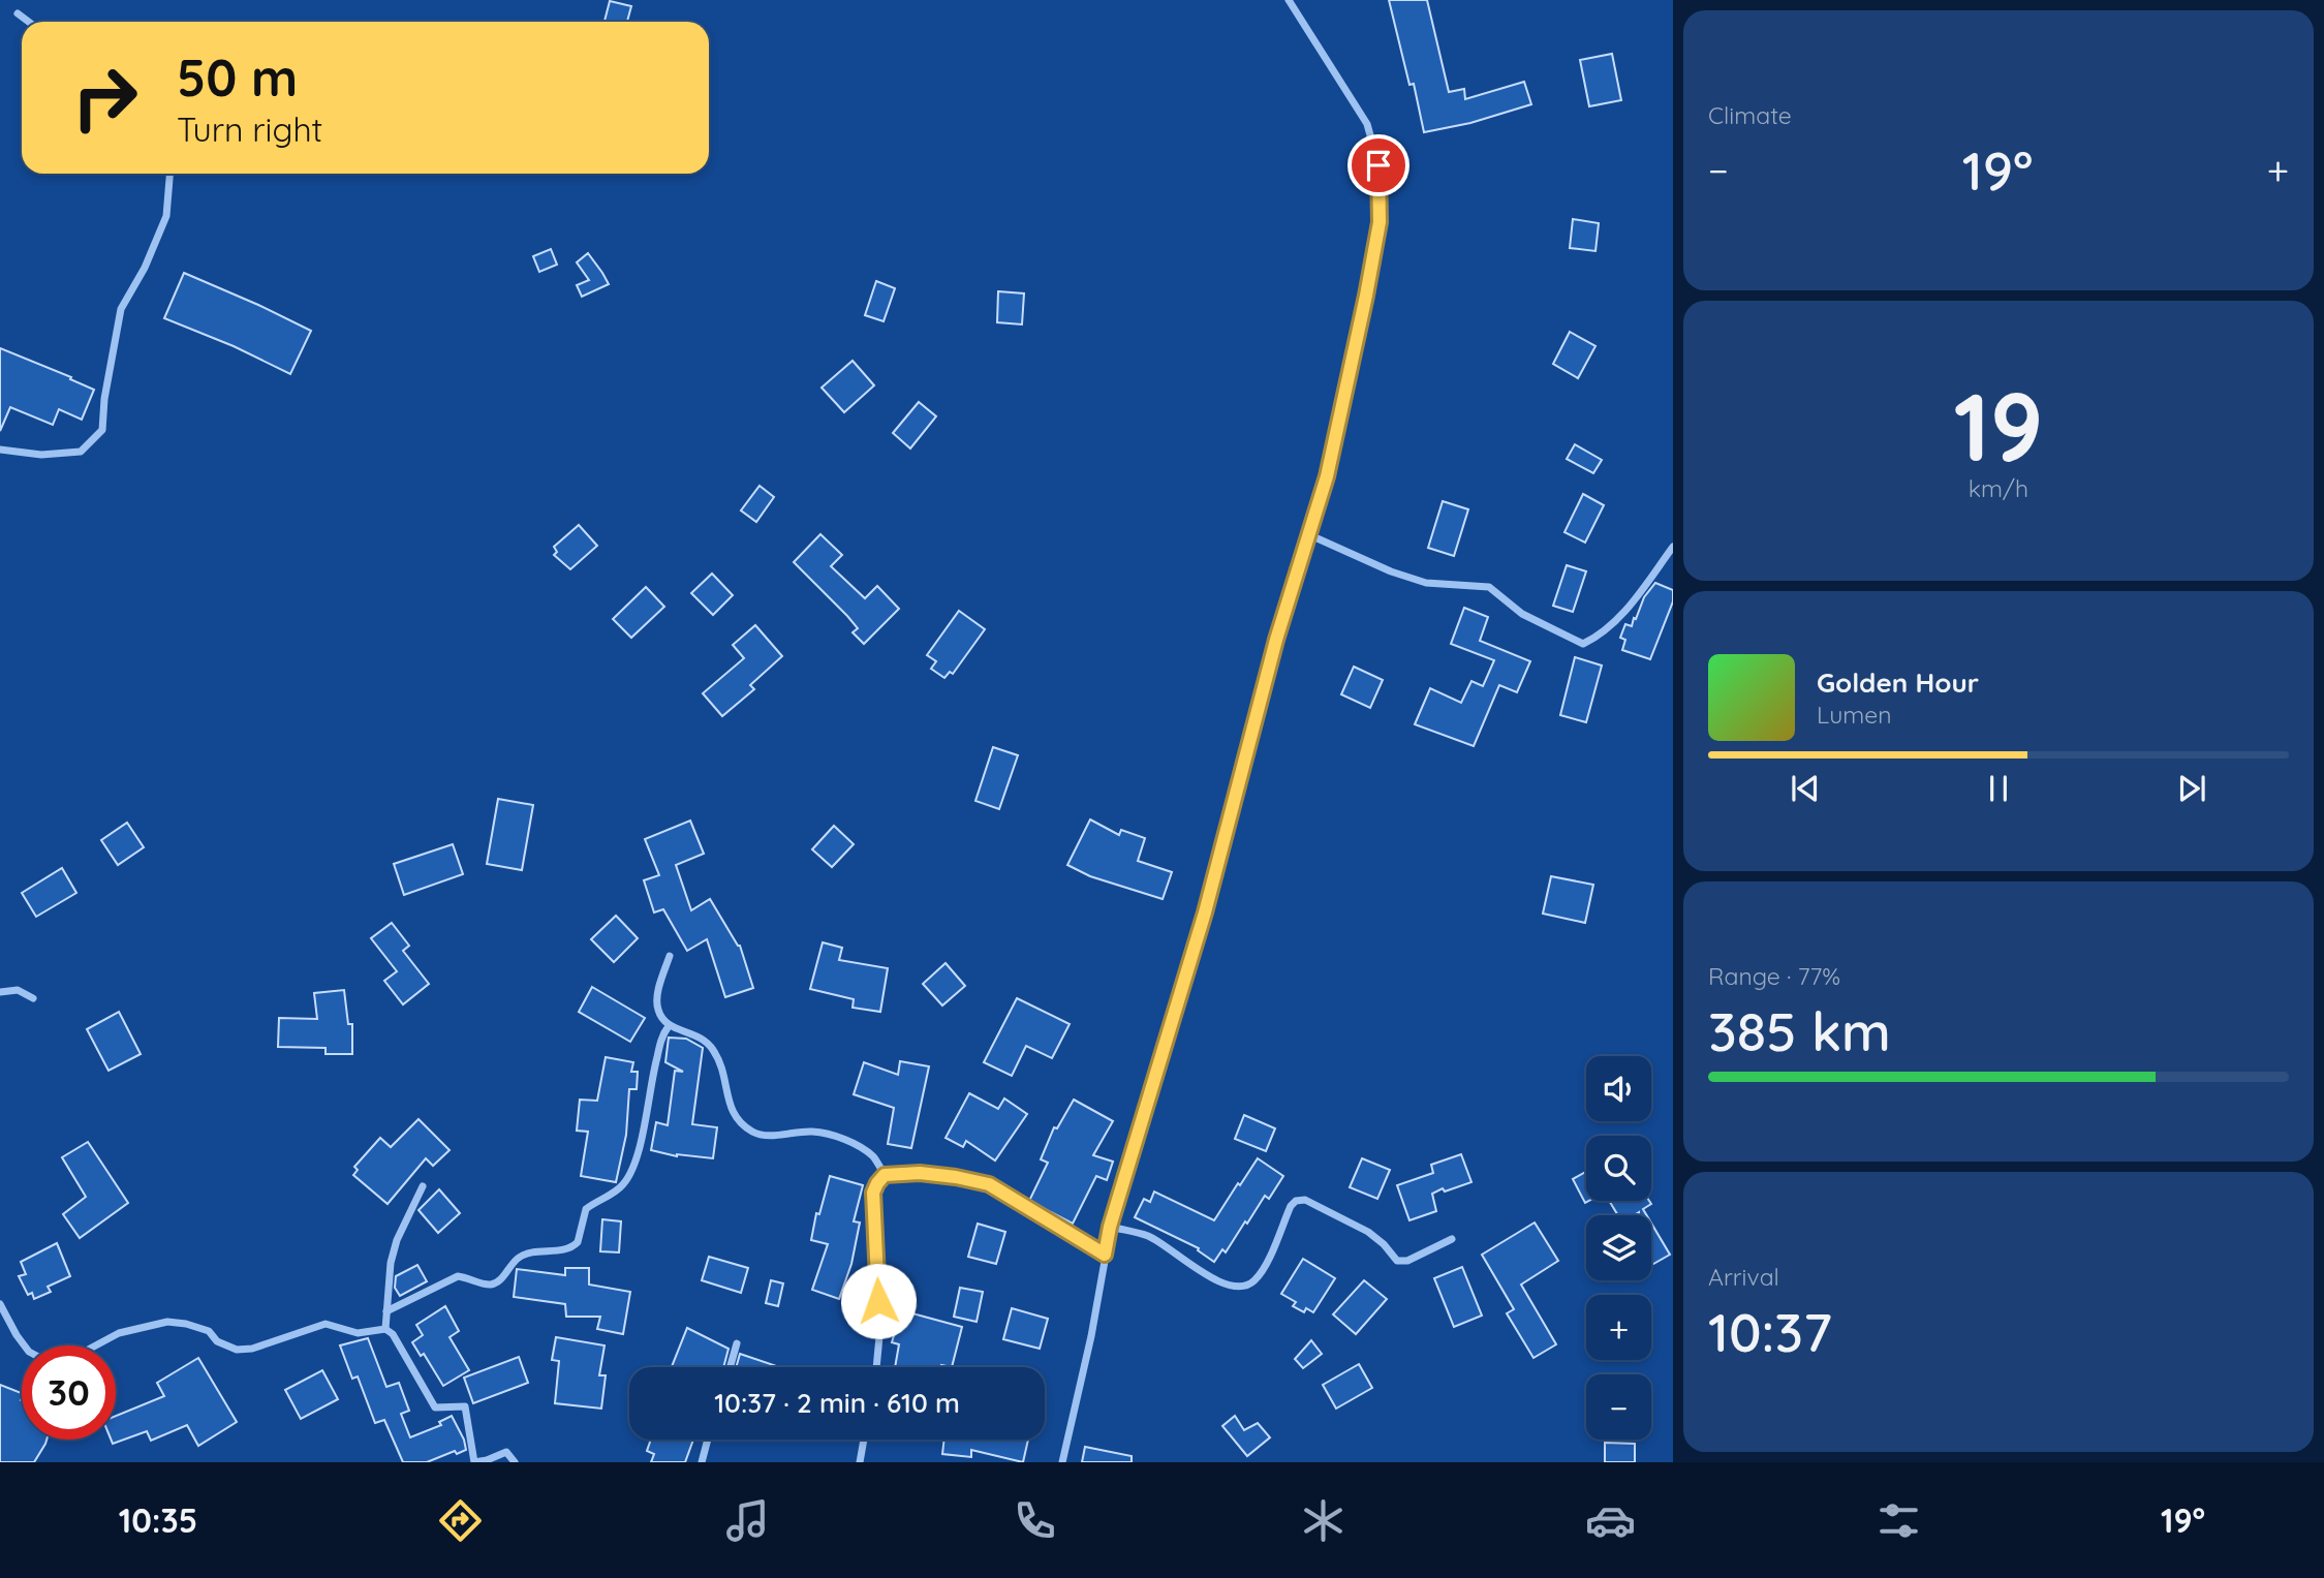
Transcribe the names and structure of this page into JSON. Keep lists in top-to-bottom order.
{
  "page": {
    "tile": [
      "Climate",
      ["19", "km/h"],
      ["Range · 77%", "385 km"],
      ["Arrival", "10:37"]
    ],
    "turn": ["50 m", "Turn right"],
    "heat": ["−", "19°", "+"],
    "song": ["Golden Hour", "Lumen"],
    "map_buttons": ["+", "−"],
    "limit": "30",
    "trip": "10:37 · 2 min · 610 m",
    "tabs": ["10:35", "19°"]
  }
}
